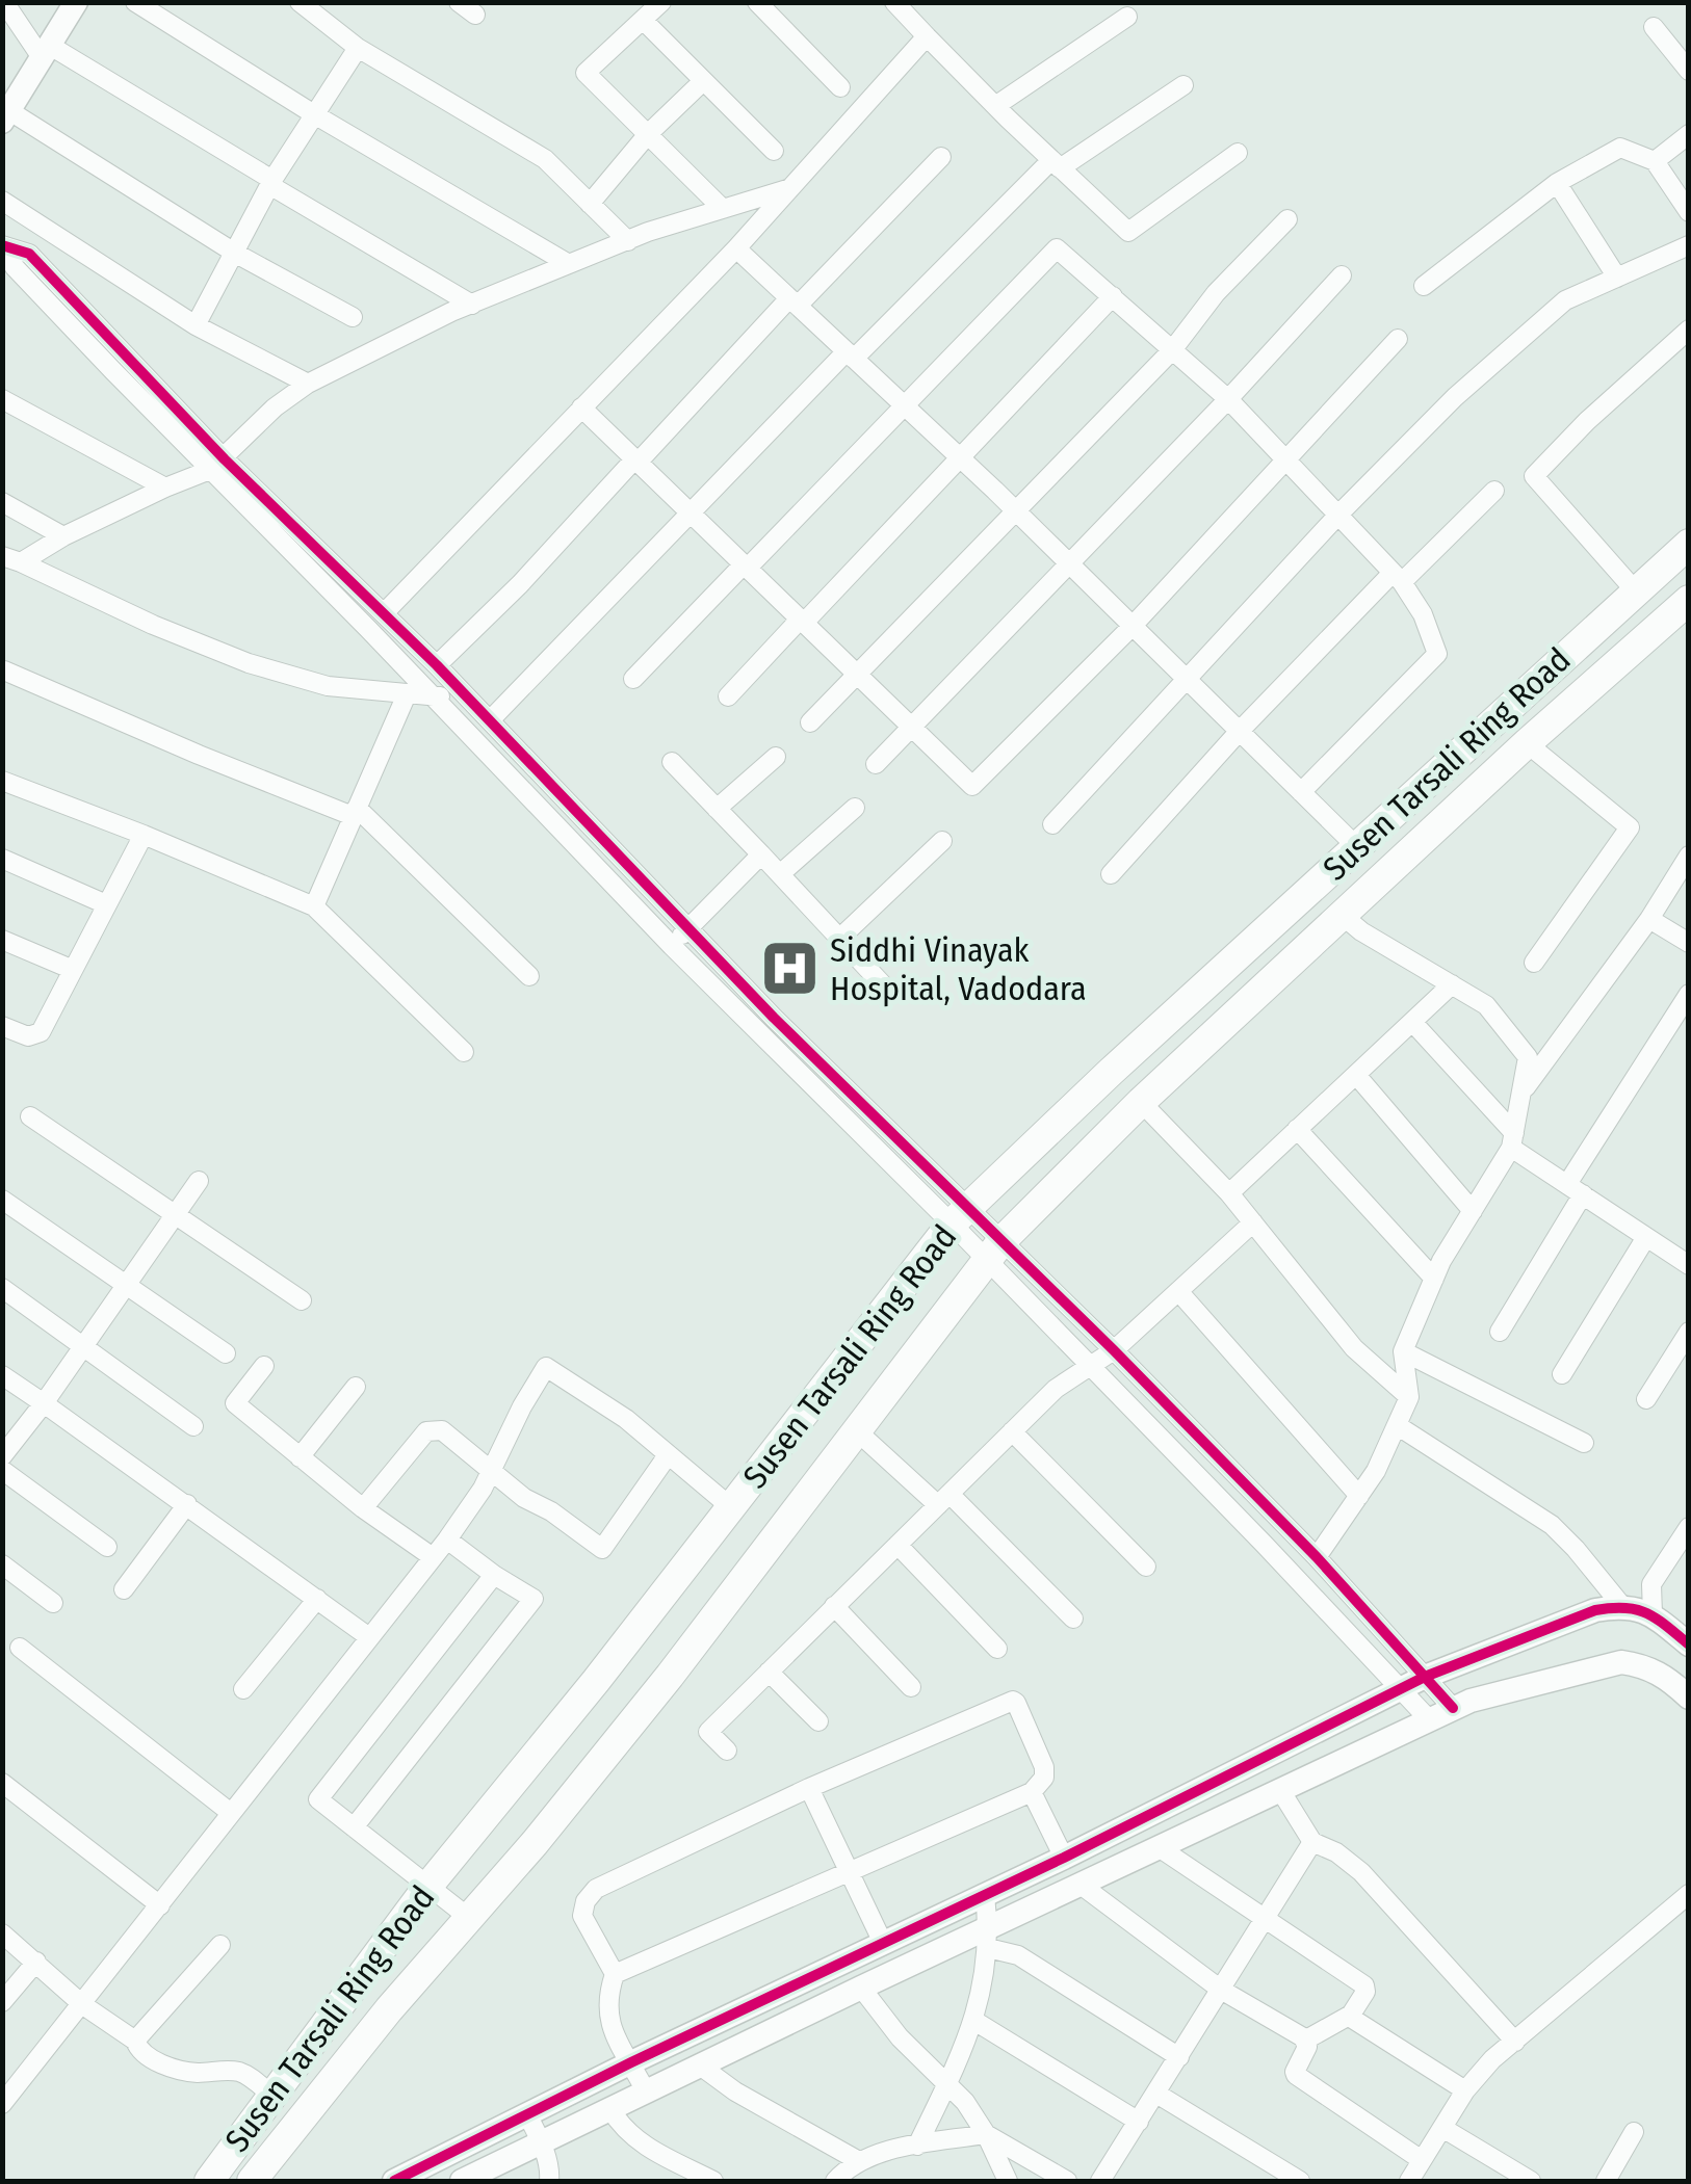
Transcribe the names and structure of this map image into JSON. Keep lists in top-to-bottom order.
{
  "streets": {
    "main road": ["Susen Tarsali Ring Road"]
  },
  "places": {
    "hospital": ["Siddhi Vinayak Hospital, Vadodara"]
  }
}
